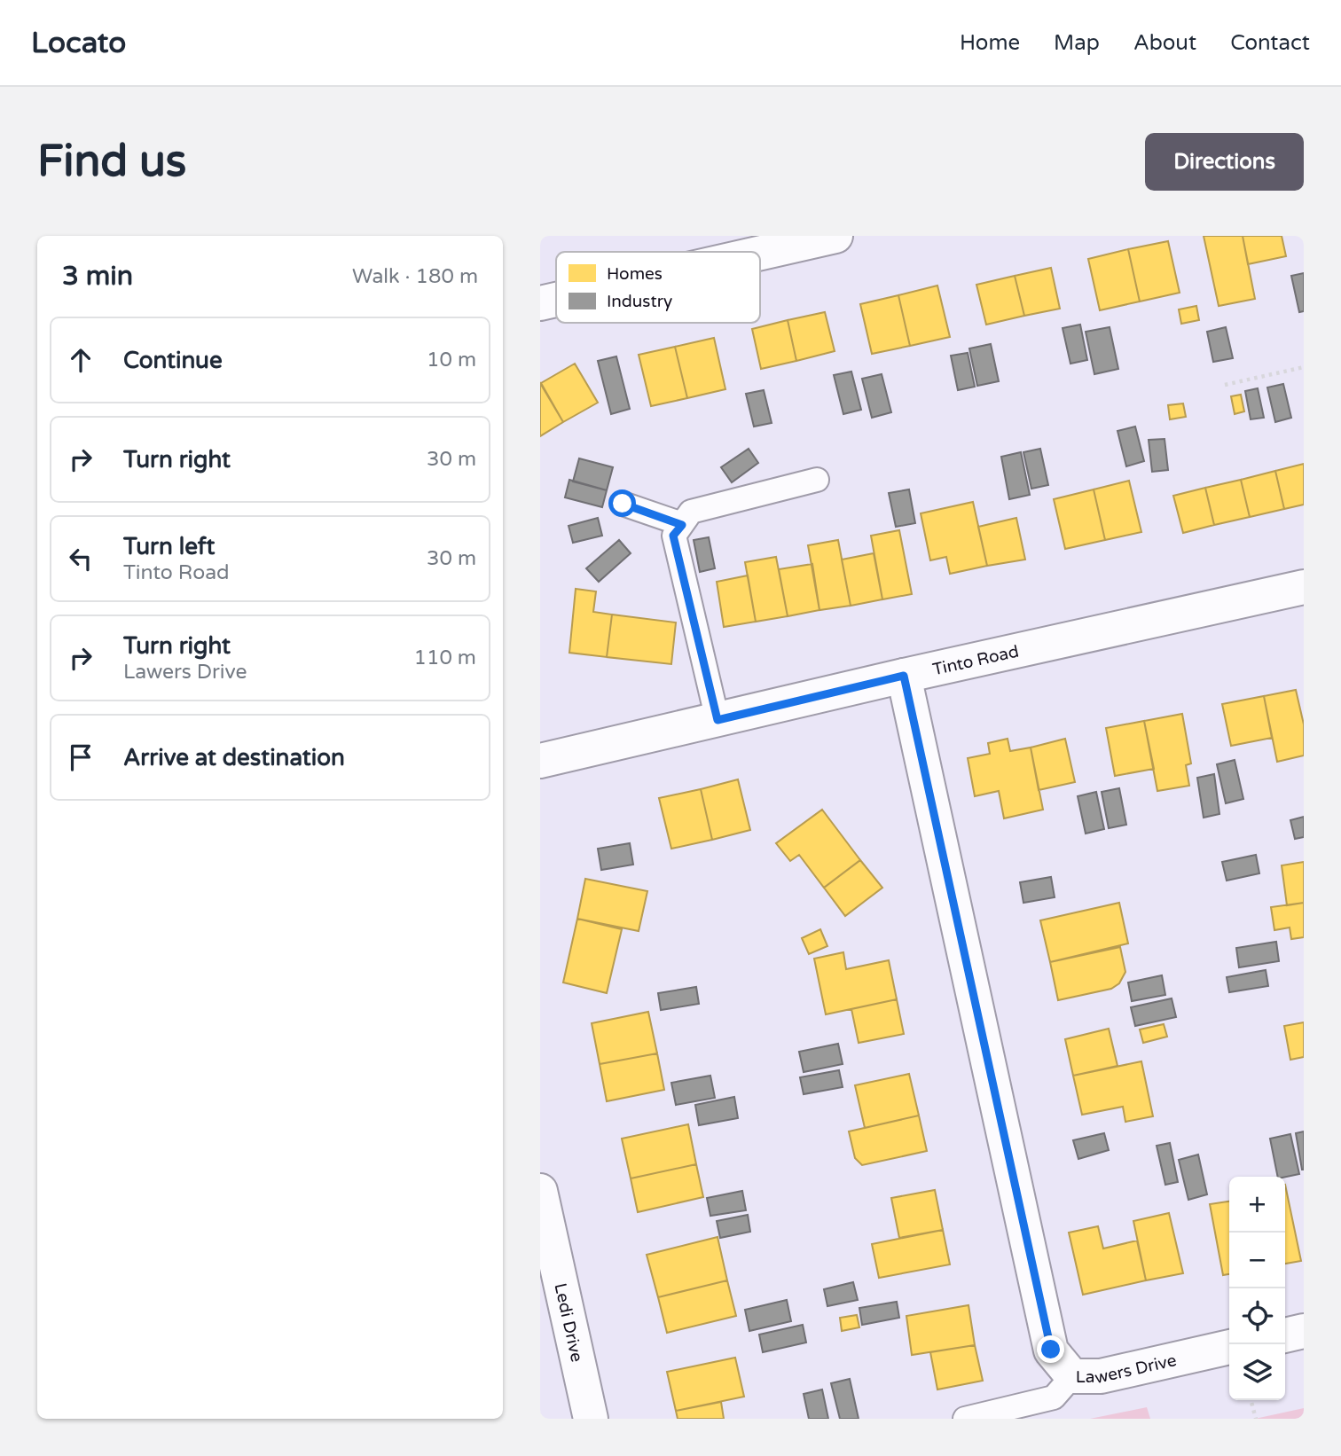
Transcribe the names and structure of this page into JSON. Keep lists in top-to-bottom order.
{
  "streets": {
    "street": ["Tinto Road", "Ledi Drive", "Lawers Drive"]
  },
  "crossings": [
    ["Tinto Road", "Lawers Drive"]
  ],
  "legend": ["Homes", "Industry"],
  "page": {
    "header": "Locato",
    "nav": [
      "Home",
      "Map",
      "About",
      "Contact"
    ],
    "buttons": "Directions",
    "title": "Find us",
    "heading": ["3 min", "Walk · 180 m"],
    "list": [
      ["Continue", "10 m"],
      ["Turn right", "30 m"],
      ["Turn left", "Tinto Road", "30 m"],
      ["Turn right", "Lawers Drive", "110 m"],
      "Arrive at destination"
    ],
    "map_buttons": ["+", "−"]
  }
}
